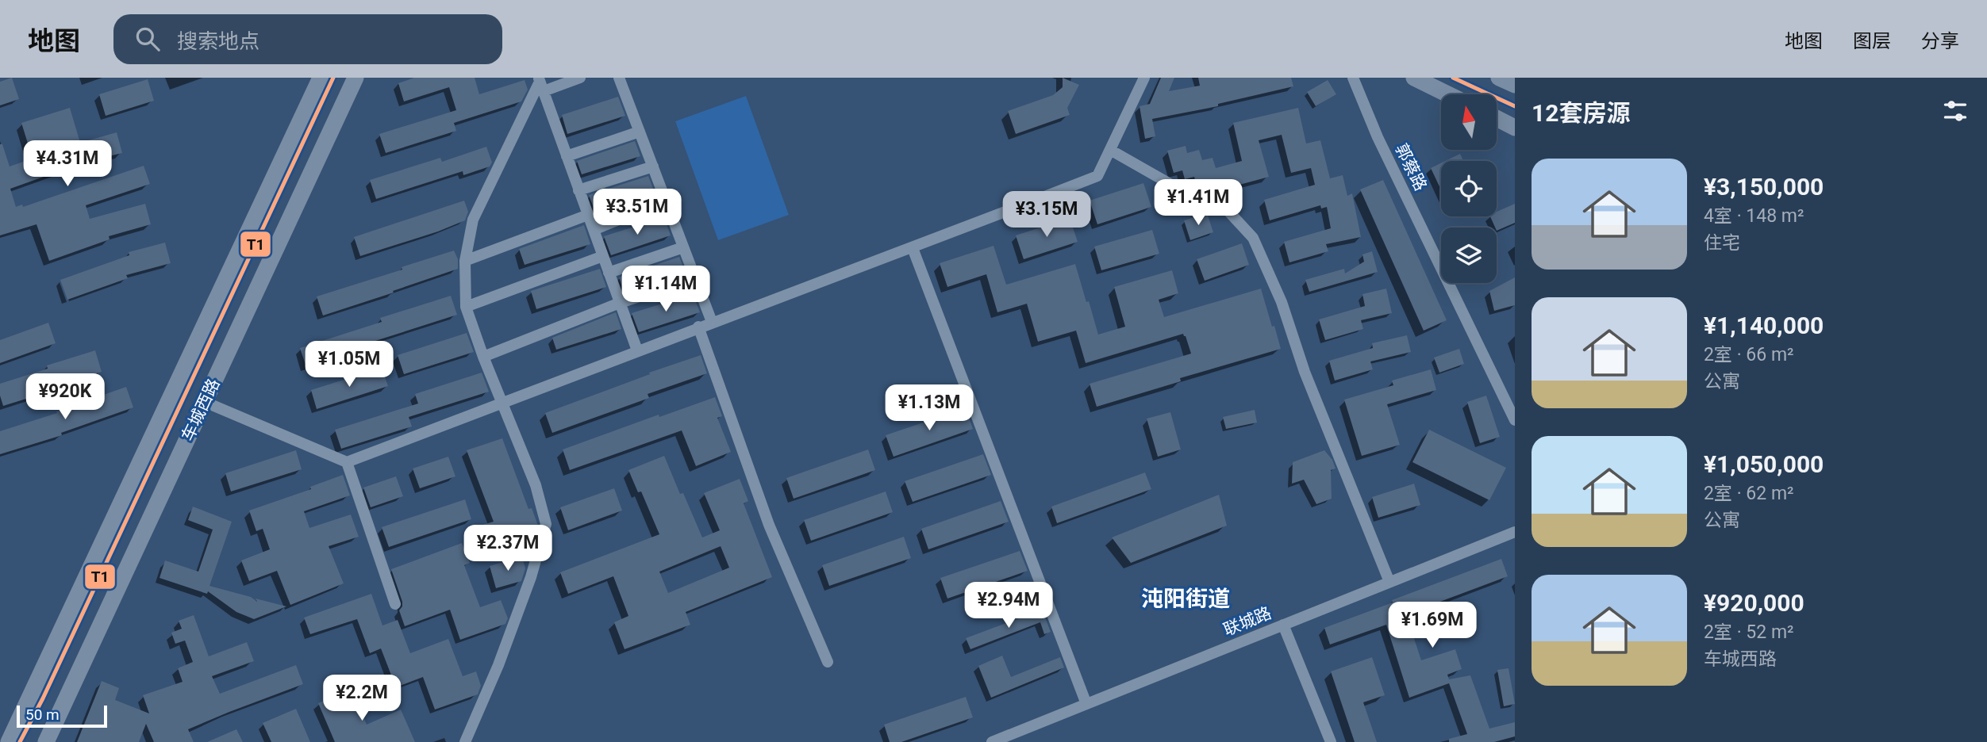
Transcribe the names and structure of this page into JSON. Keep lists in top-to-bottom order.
{
  "streets": {
    "main road": ["车城西路"],
    "street": ["郭蔡路", "联城路"]
  },
  "districts": ["沌阳街道"],
  "lines": ["transit line T1"],
  "scale_bar": "50 m",
  "north": "top",
  "page": {
    "header": "地图",
    "search": "搜索地点",
    "nav": ["地图", "图层", "分享"],
    "heading": "12套房源",
    "price": [
      "¥4.31M",
      "¥1.41M",
      "¥3.51M",
      "¥3.15M",
      "¥1.14M",
      "¥1.05M",
      "¥920K",
      "¥1.13M",
      "¥2.37M",
      "¥2.94M",
      "¥1.69M",
      "¥2.2M"
    ],
    "list": [
      {
        "name": "¥3,150,000",
        "note": "4室 · 148 m² · 住宅"
      },
      {
        "name": "¥1,140,000",
        "note": "2室 · 66 m² · 公寓"
      },
      {
        "name": "¥1,050,000",
        "note": "2室 · 62 m² · 公寓"
      },
      {
        "name": "¥920,000",
        "note": "2室 · 52 m² · 车城西路"
      }
    ],
    "scale": "50 m"
  }
}
